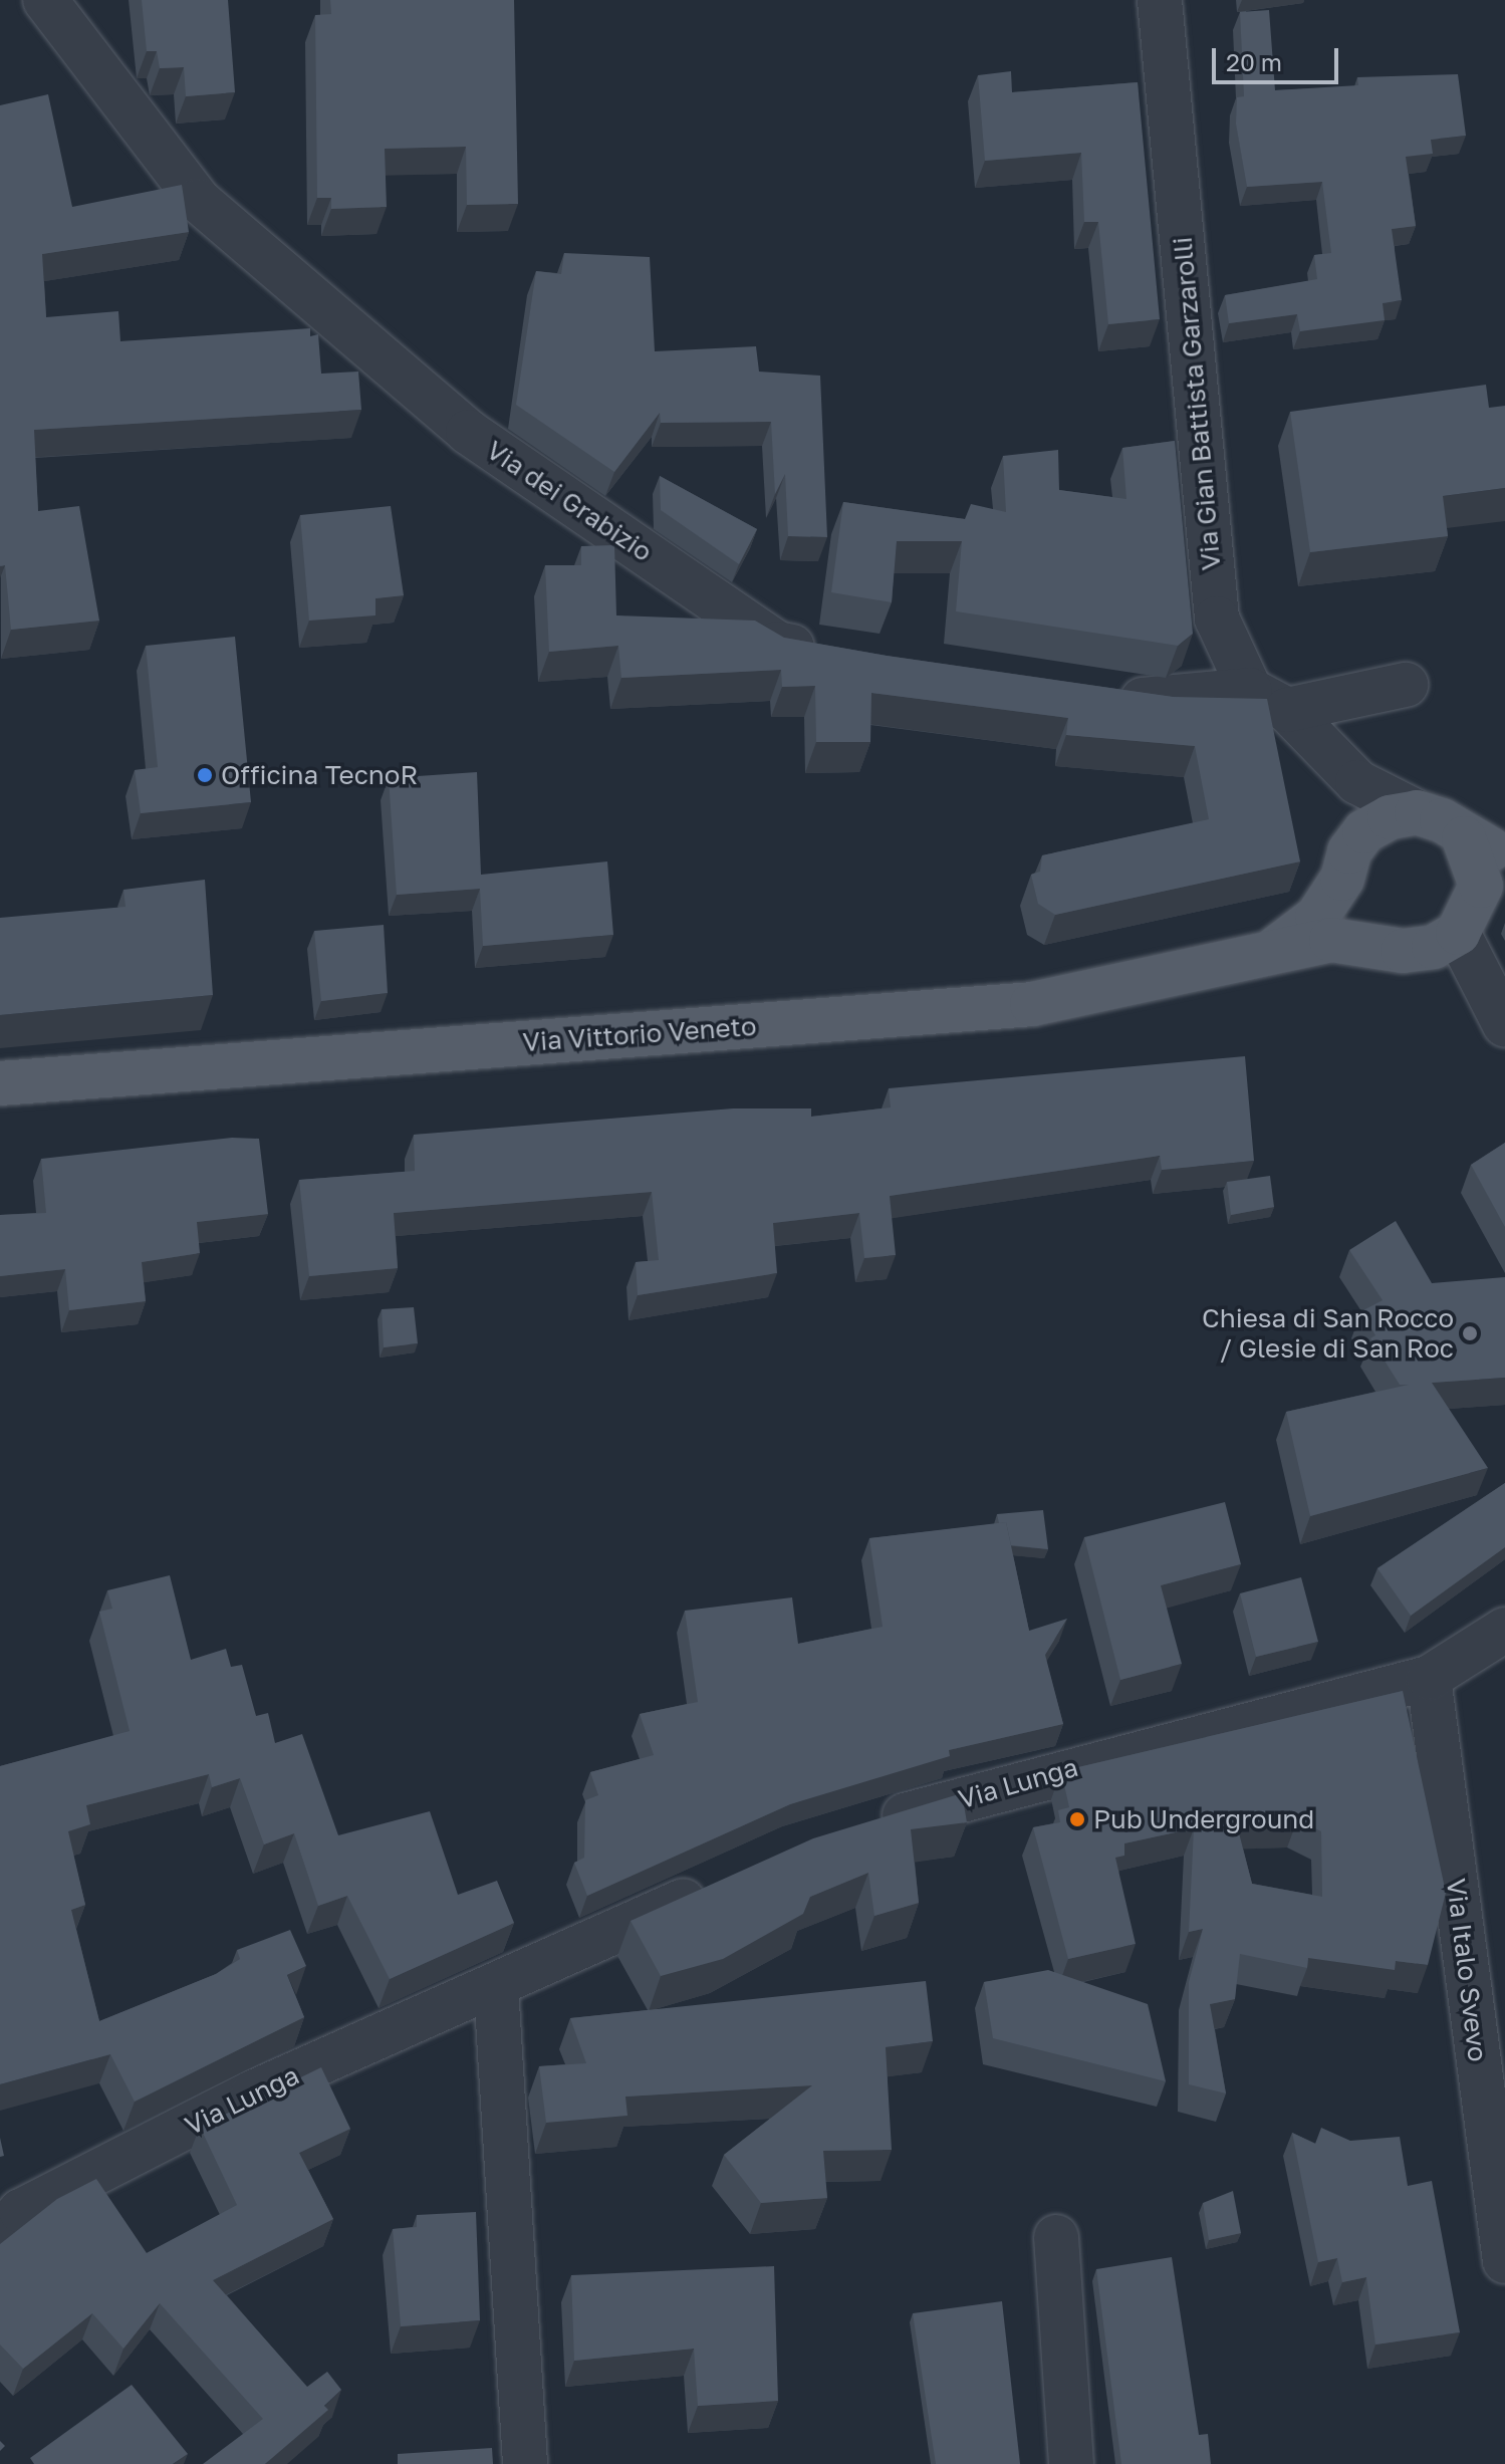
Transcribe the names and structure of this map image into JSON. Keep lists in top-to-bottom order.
{
  "streets": {
    "main road": ["Via Vittorio Veneto"],
    "street": [
      "Via Gian Battista Garzarolli",
      "Via dei Grabizio",
      "Via Lunga",
      "Via Italo Svevo"
    ]
  },
  "crossings": [
    ["Via Gian Battista Garzarolli", "Via Vittorio Veneto"],
    ["Via Lunga", "Via Italo Svevo"]
  ],
  "places": ["Officina TecnoR", "Chiesa di San Rocco / Glesie di San Roc", "Pub Underground"],
  "scale_bar": "20 m"
}
